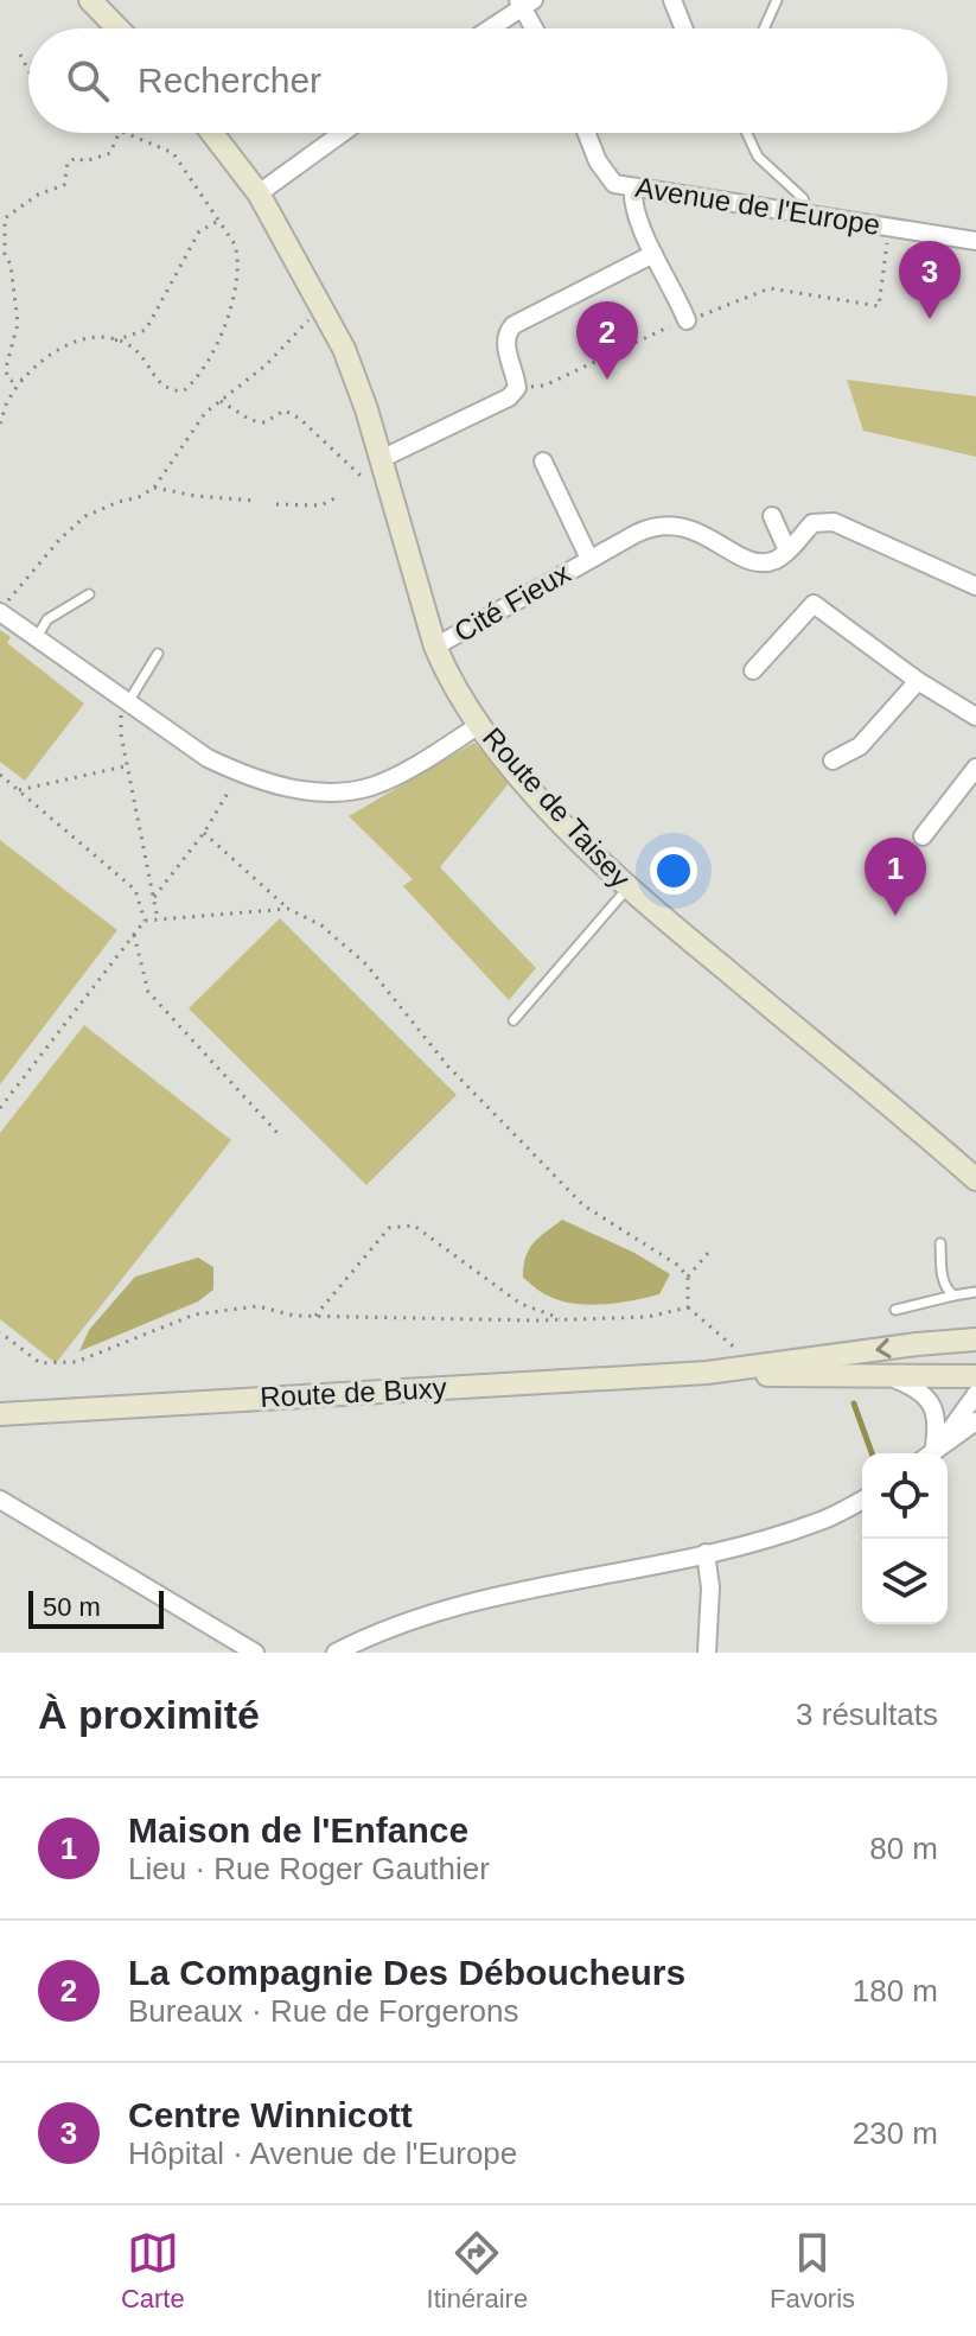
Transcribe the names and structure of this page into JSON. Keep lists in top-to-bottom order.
{
  "streets": {
    "street": [
      "Avenue de l'Europe",
      "Cité Fieux",
      "Route de Taisey",
      "Route de Buxy"
    ]
  },
  "crossings": [
    ["Cité Fieux", "Route de Taisey"]
  ],
  "scale_bar": "50 m",
  "page": {
    "search": "Rechercher",
    "pins": ["3", "2", "1"],
    "scale": "50 m",
    "heading": ["À proximité", "3 résultats"],
    "list": [
      {
        "mark": "1",
        "name": "Maison de l'Enfance",
        "note": "Lieu · Rue Roger Gauthier",
        "value": "80 m"
      },
      {
        "mark": "2",
        "name": "La Compagnie Des Déboucheurs",
        "note": "Bureaux · Rue de Forgerons",
        "value": "180 m"
      },
      {
        "mark": "3",
        "name": "Centre Winnicott",
        "note": "Hôpital · Avenue de l'Europe",
        "value": "230 m"
      }
    ],
    "nav": ["Carte", "Itinéraire", "Favoris"]
  }
}
